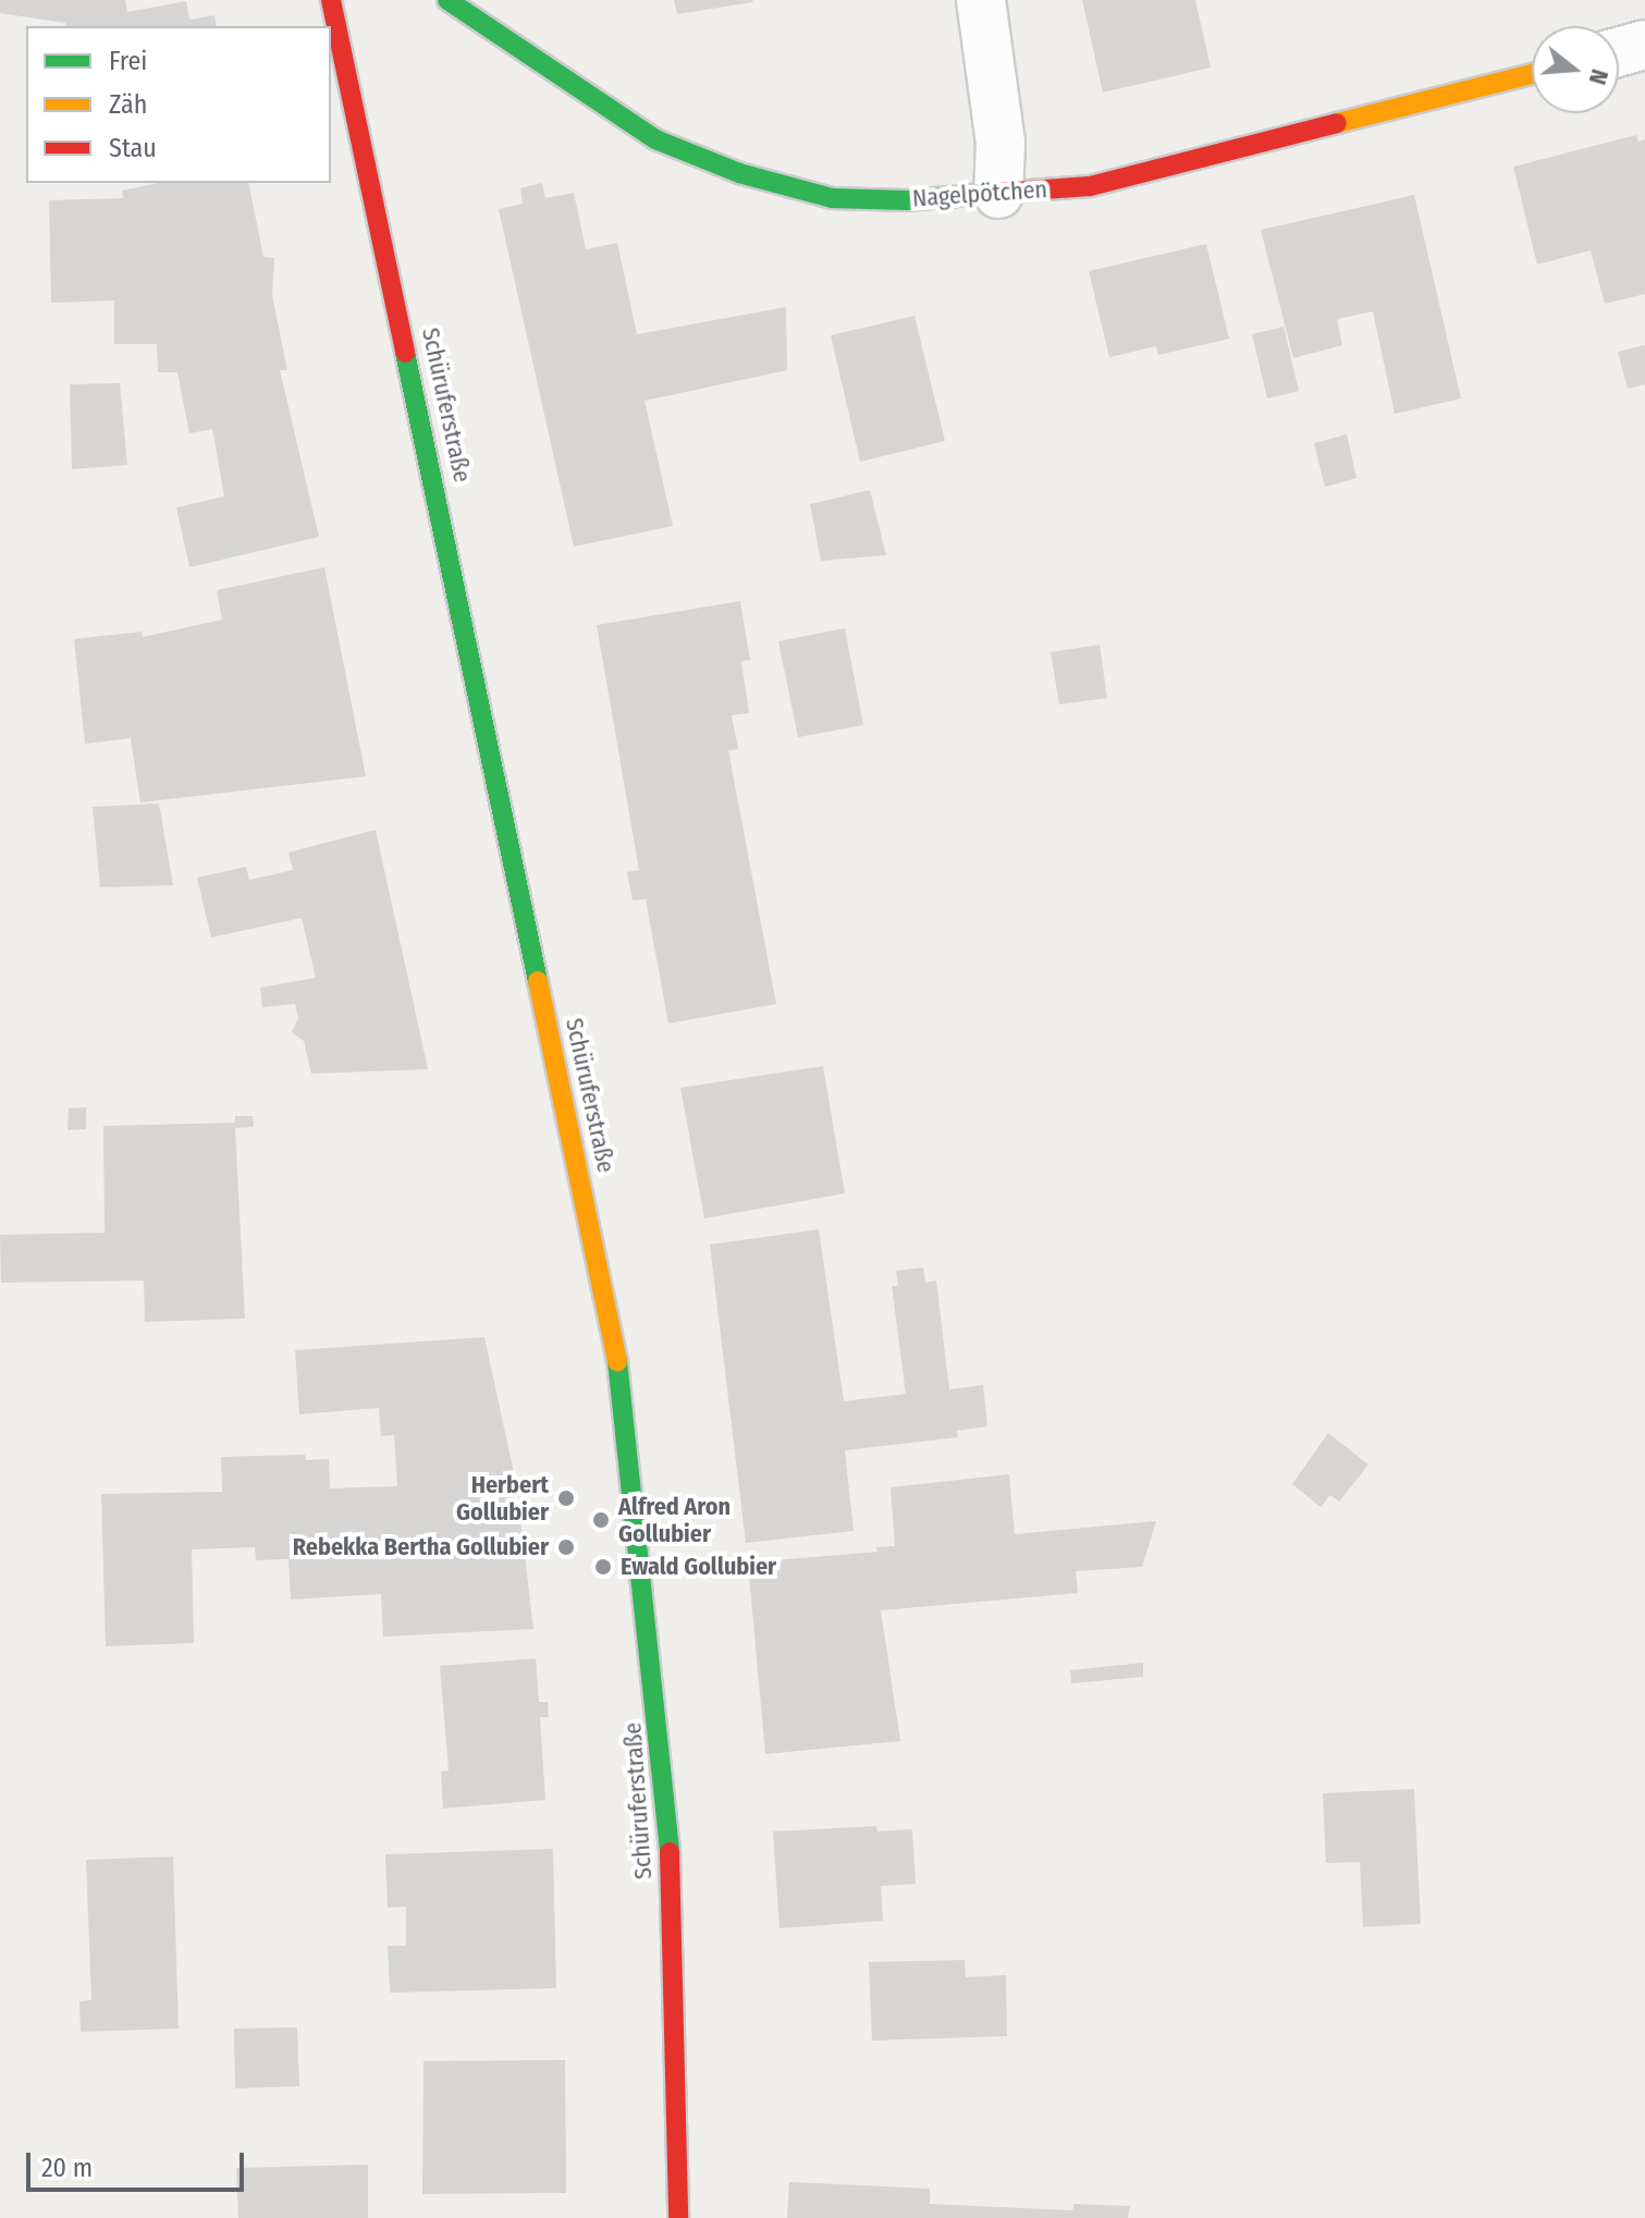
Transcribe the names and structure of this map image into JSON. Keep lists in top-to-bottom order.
{
  "streets": {
    "main road": ["Nagelpötchen", "Schüruferstraße"]
  },
  "places": [
    "Herbert Gollubier",
    "Alfred Aron Gollubier",
    "Rebekka Bertha Gollubier",
    "Ewald Gollubier"
  ],
  "legend": ["Frei", "Zäh", "Stau"],
  "scale_bar": "20 m",
  "north": "right"
}
